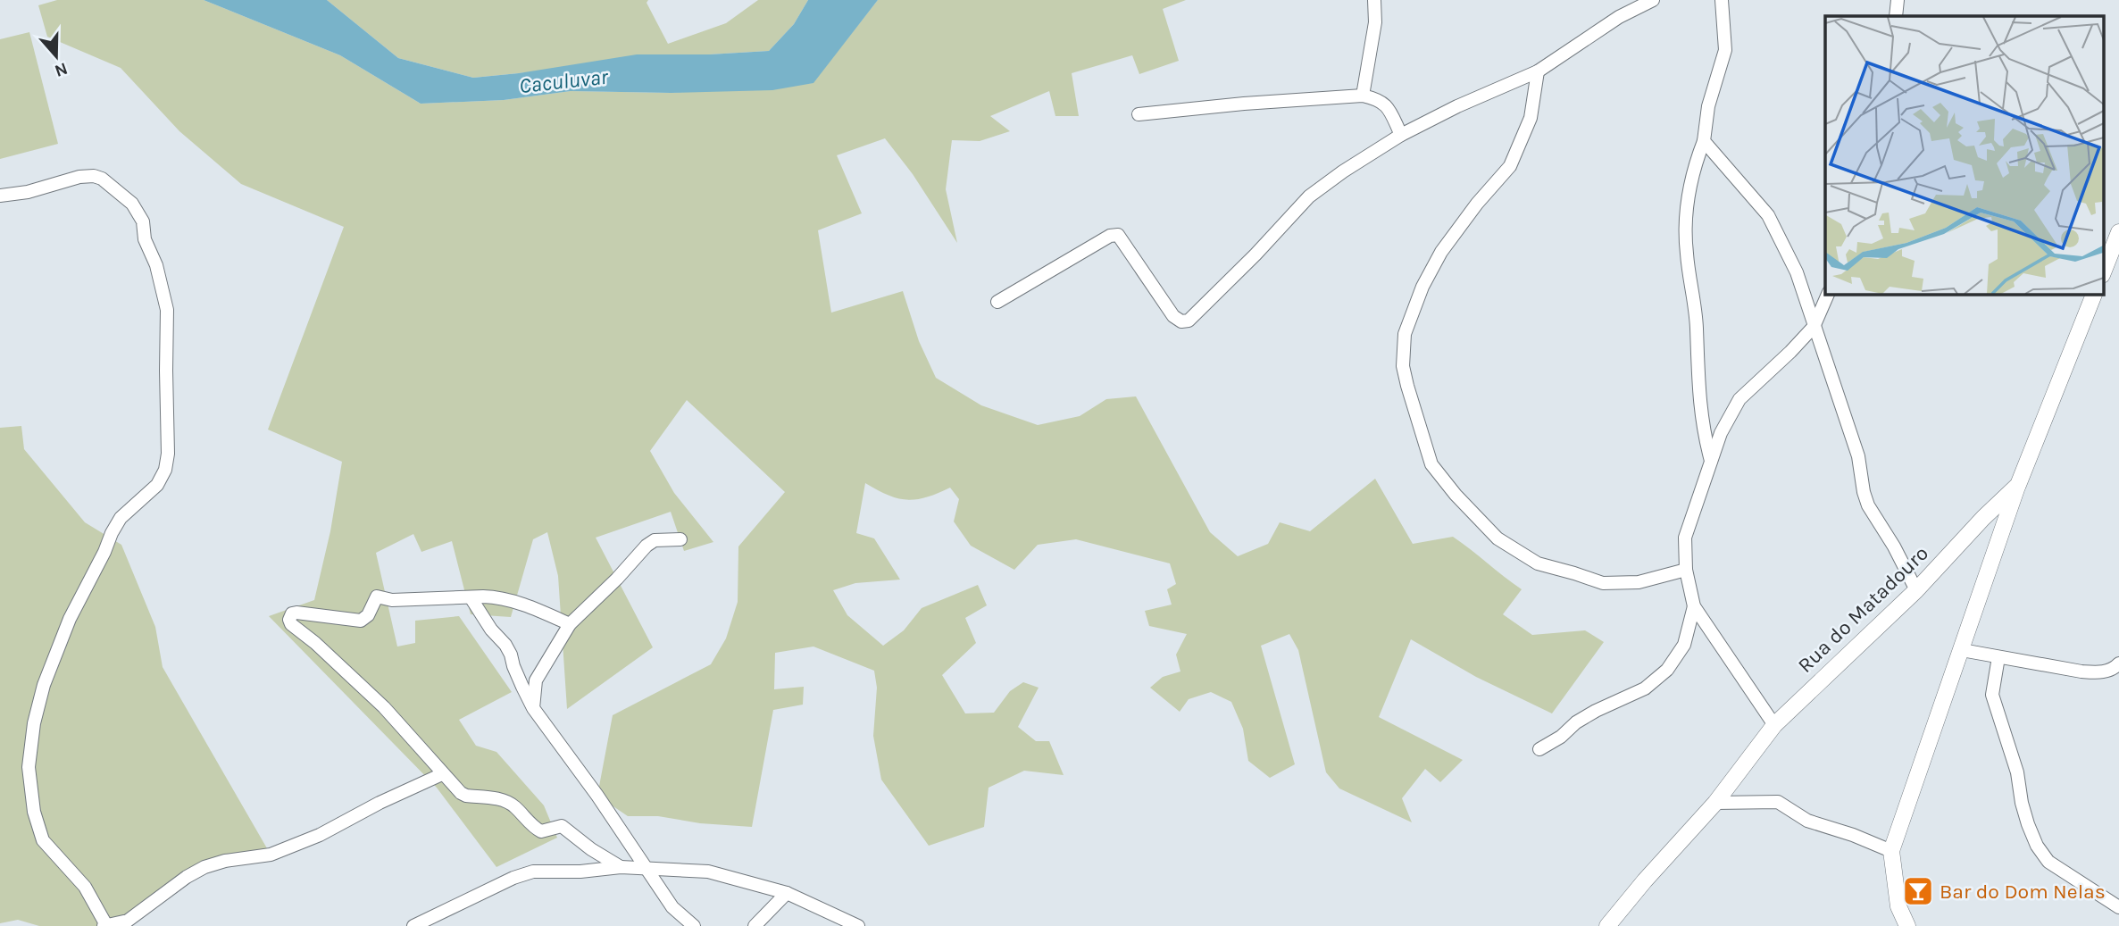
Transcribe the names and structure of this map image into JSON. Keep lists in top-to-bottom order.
{
  "streets": {
    "street": ["Rua do Matadouro"]
  },
  "water": ["Caculuvar"],
  "places": {
    "bar": ["Bar do Dom Nelas"]
  },
  "north": "bottom"
}
